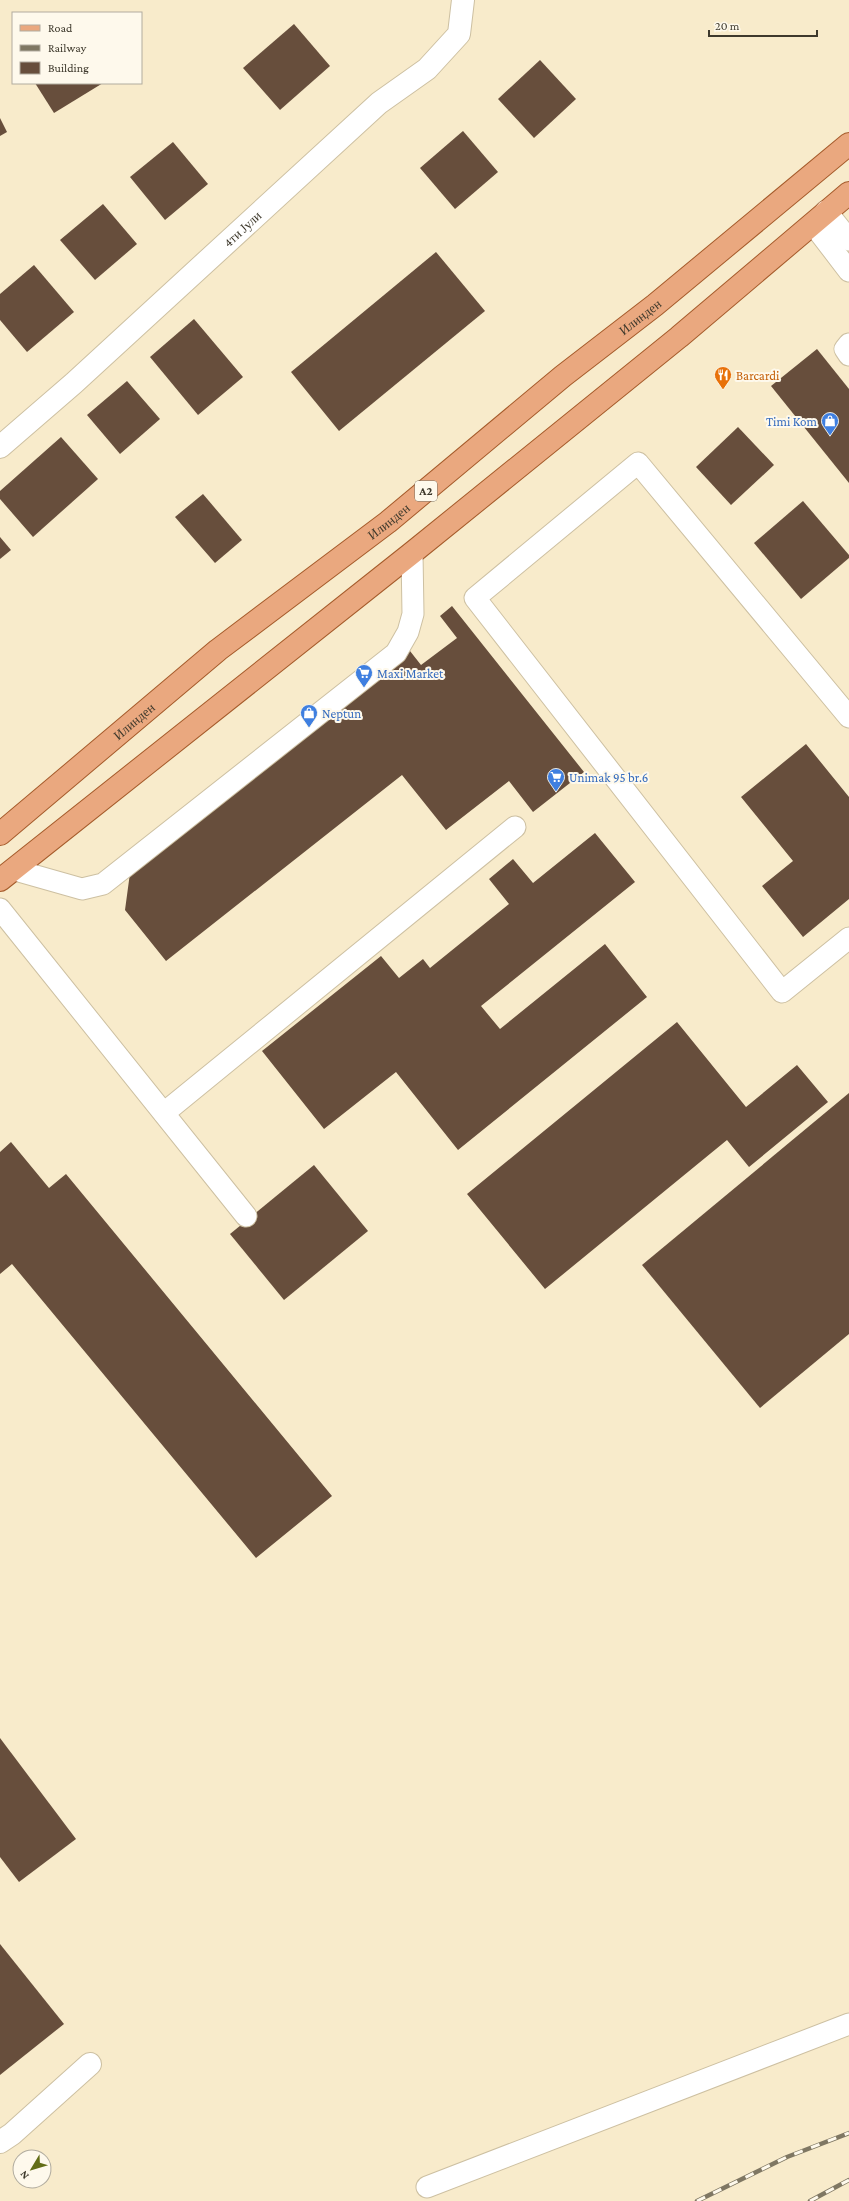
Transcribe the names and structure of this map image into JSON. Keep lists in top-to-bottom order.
{
  "streets": {
    "main road": ["Илинден", "A2"],
    "street": ["4ти Јули"]
  },
  "places": {
    "restaurant": ["Barcardi"],
    "shop": ["Timi Kom", "Neptun"],
    "supermarket": ["Maxi Market", "Unimak 95 br.6"]
  },
  "legend": ["Road", "Railway", "Building"],
  "scale_bar": "20 m",
  "north": "bottom left"
}
